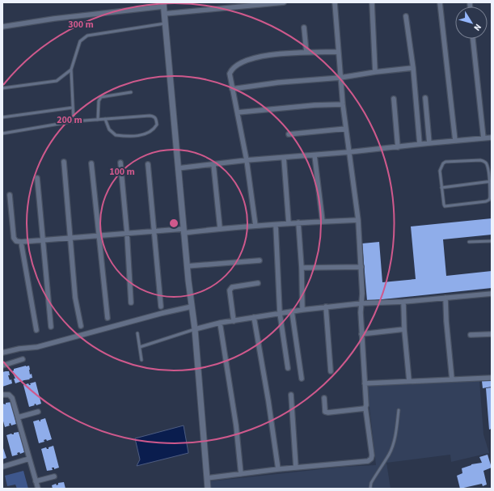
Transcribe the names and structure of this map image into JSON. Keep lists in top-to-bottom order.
{
  "north": "bottom right",
  "rings": ["300 m", "200 m", "100 m"]
}
